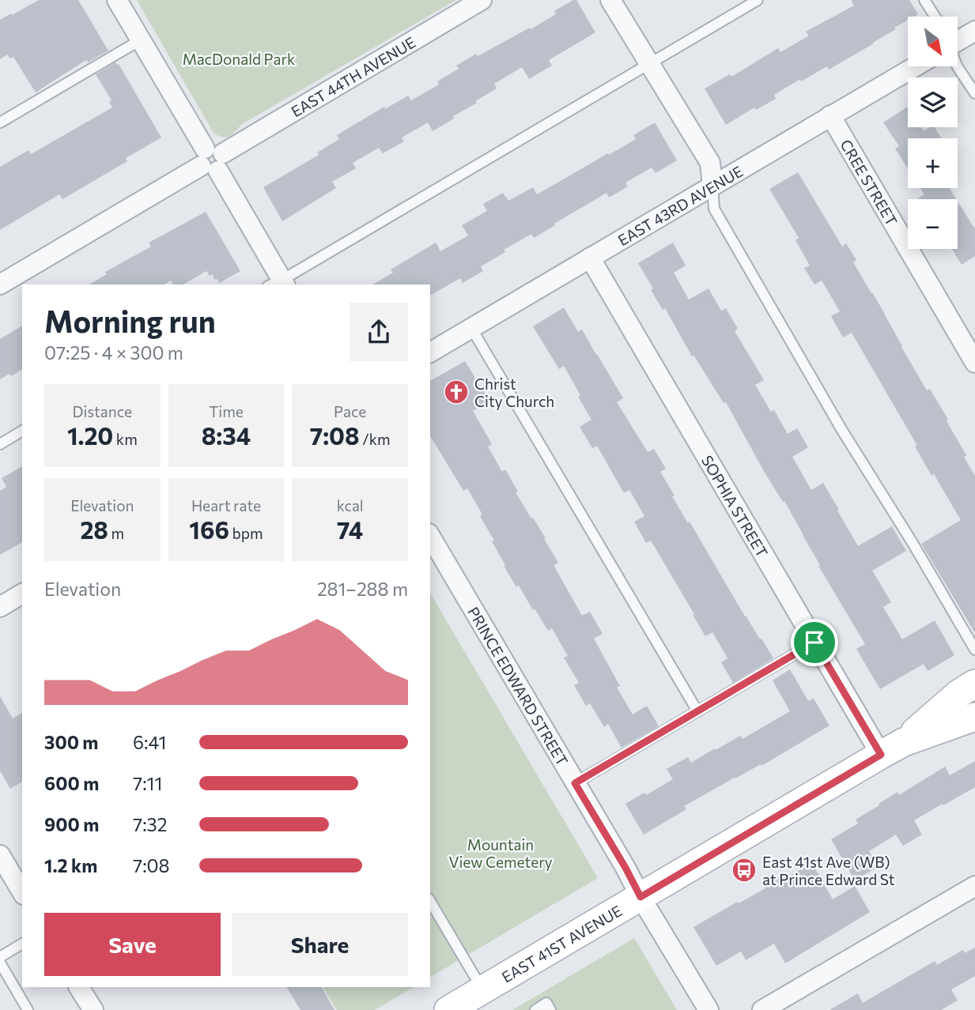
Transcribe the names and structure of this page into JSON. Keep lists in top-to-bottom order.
{
  "streets": {
    "main road": ["EAST 41ST AVENUE"],
    "street": [
      "EAST 44TH AVENUE",
      "CREE STREET",
      "EAST 43RD AVENUE",
      "SOPHIA STREET",
      "PRINCE EDWARD STREET"
    ]
  },
  "crossings": [
    ["CREE STREET", "EAST 43RD AVENUE"],
    ["EAST 43RD AVENUE", "SOPHIA STREET"],
    ["SOPHIA STREET", "EAST 41ST AVENUE"],
    ["PRINCE EDWARD STREET", "EAST 41ST AVENUE"]
  ],
  "parks": ["MacDonald Park", "Mountain View Cemetery"],
  "places": {
    "church": ["Christ City Church"],
    "bus stop": ["East 41st Ave (WB) at Prince Edward St"]
  },
  "north": "bottom right",
  "page": {
    "map_buttons": ["+", "−"],
    "heading": ["Morning run", "07:25 · 4 × 300 m"],
    "stats": [
      ["Distance", "1.20 km"],
      ["Time", "8:34"],
      ["Pace", "7:08 /km"],
      ["Elevation", "28 m"],
      ["Heart rate", "166 bpm"],
      ["kcal", "74"]
    ],
    "chart": ["Elevation", "281–288 m"],
    "list": [
      {
        "name": "300 m",
        "note": "6:41"
      },
      {
        "name": "600 m",
        "note": "7:11"
      },
      {
        "name": "900 m",
        "note": "7:32"
      },
      {
        "name": "1.2 km",
        "note": "7:08"
      }
    ],
    "buttons": ["Save", "Share"]
  }
}
